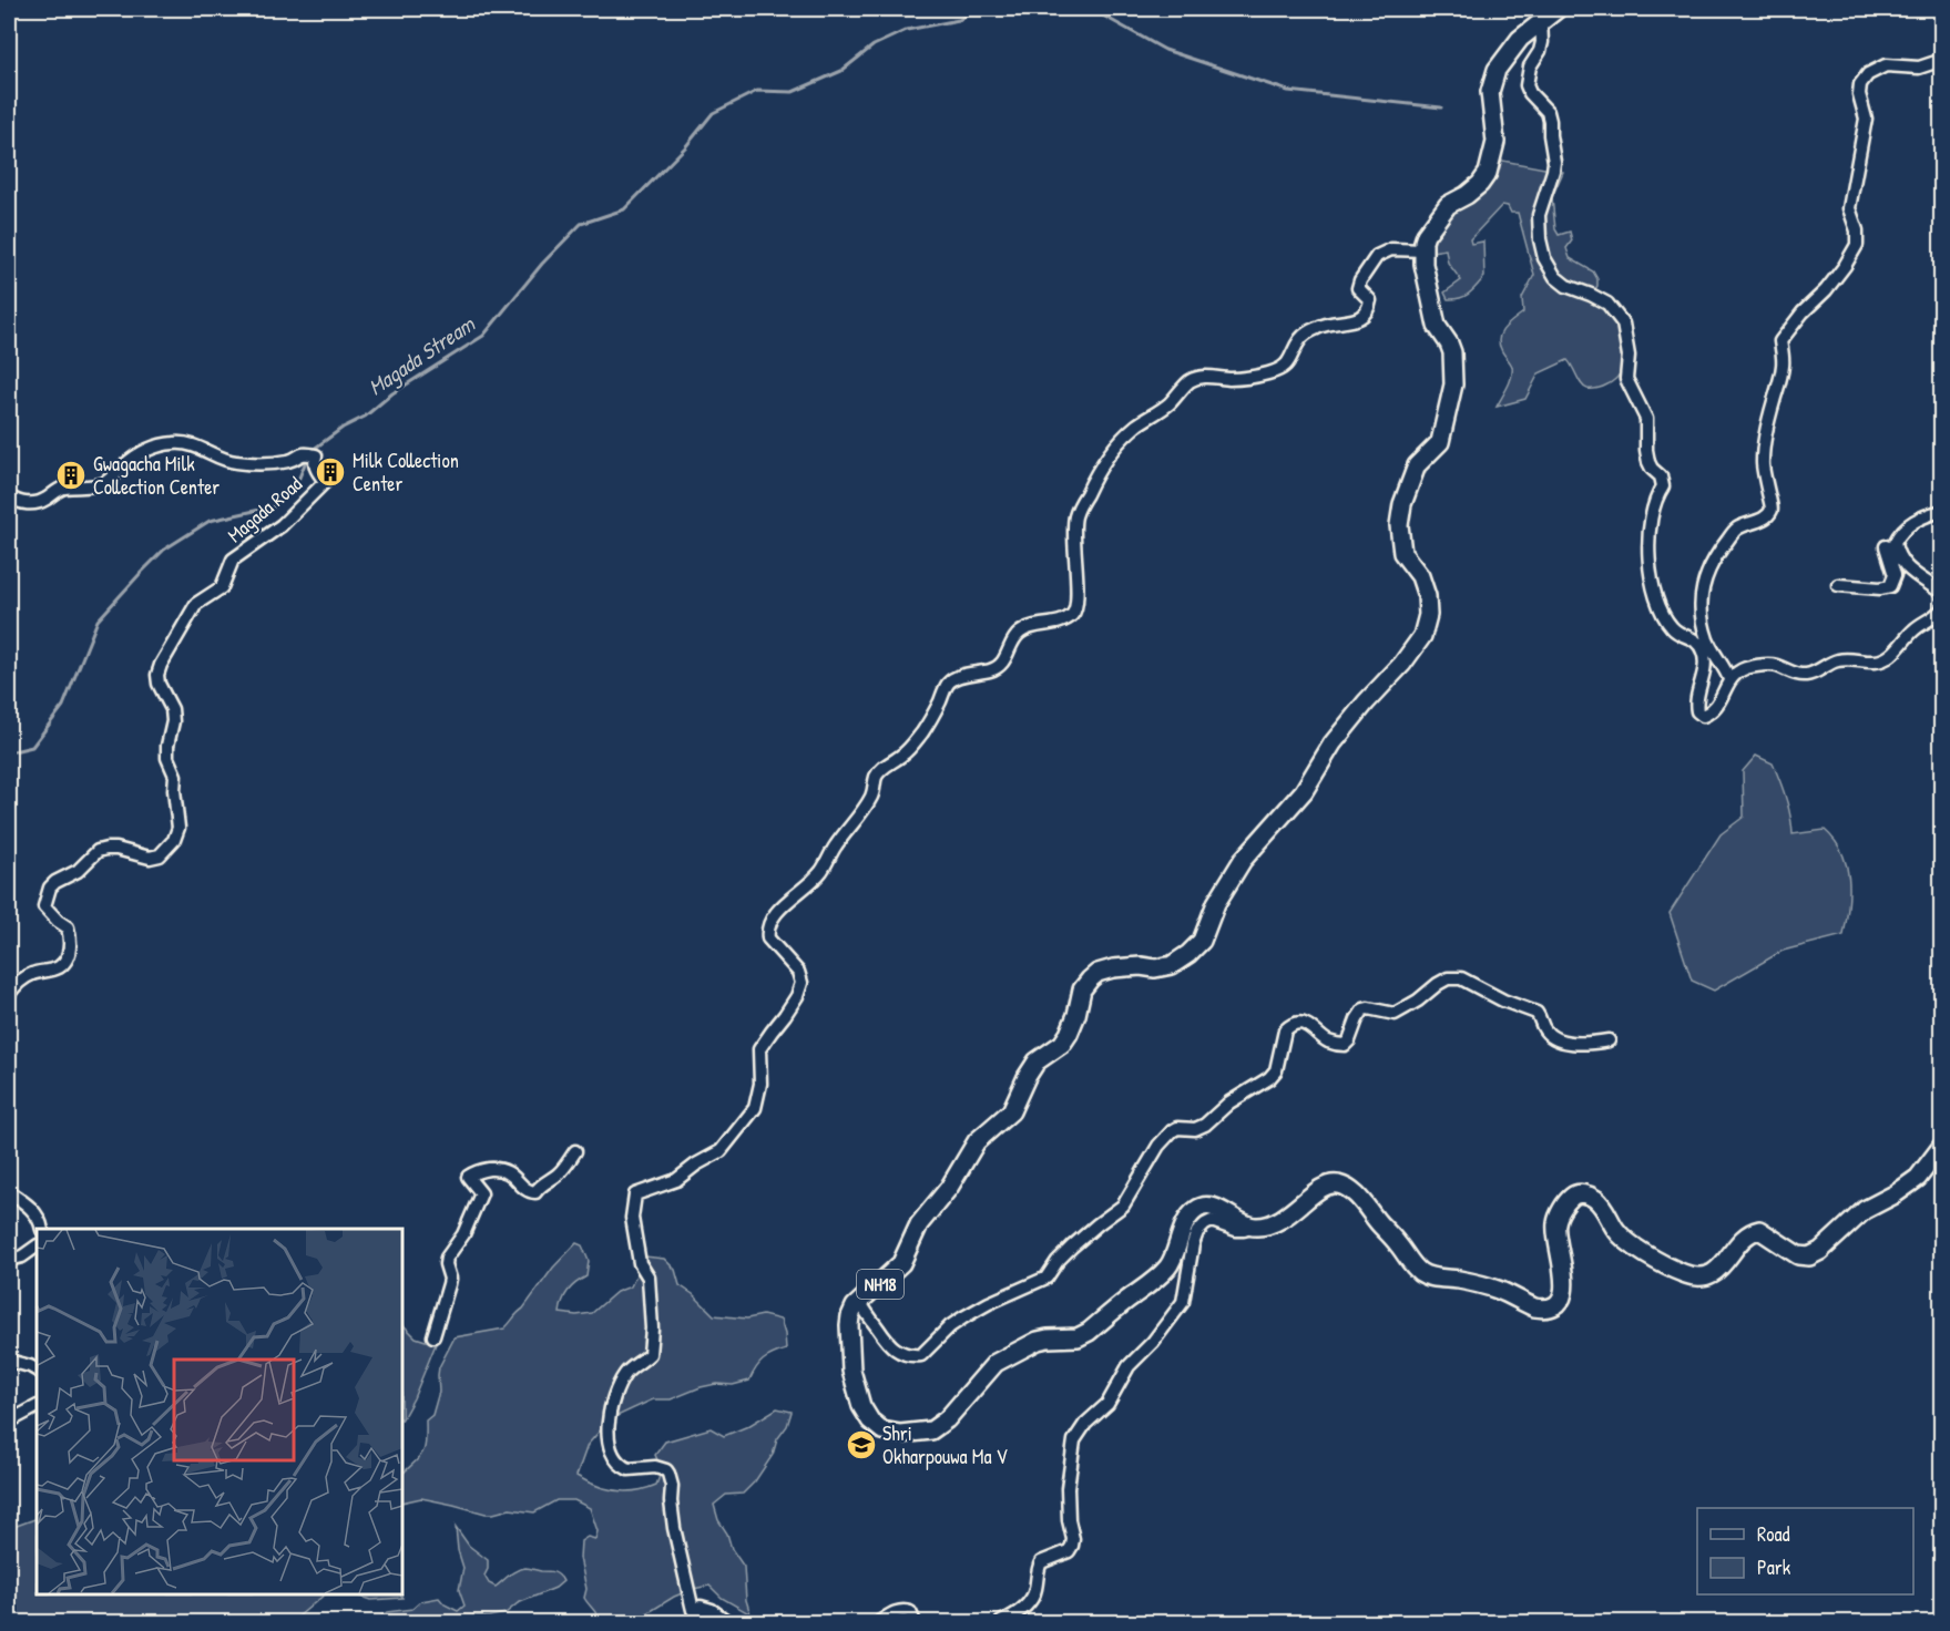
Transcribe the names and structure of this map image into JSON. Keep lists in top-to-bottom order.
{
  "streets": {
    "main road": ["NH18"],
    "street": ["Magada Road"]
  },
  "water": ["Magada Stream"],
  "places": {
    "building": ["Milk Collection Center", "Gwagacha Milk Collection Center"],
    "school or university": ["Shri Okharpouwa Ma V"]
  },
  "legend": ["Road", "Park"]
}
